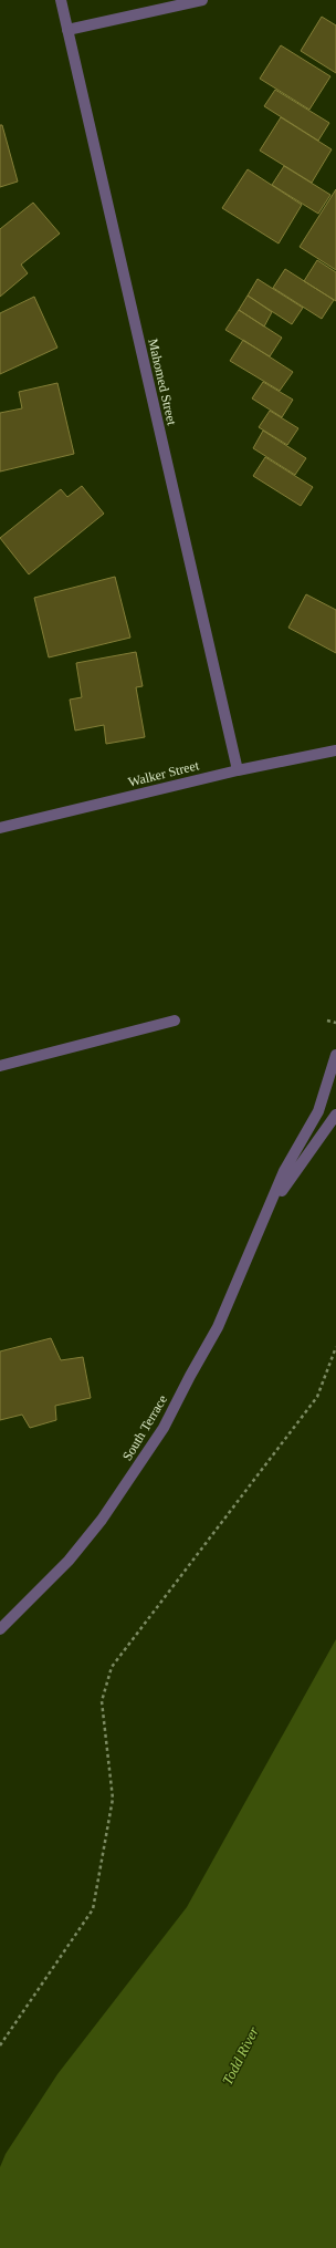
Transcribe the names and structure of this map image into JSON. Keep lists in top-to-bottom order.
{
  "streets": {
    "street": ["Mahomed Street", "Walker Street", "South Terrace"]
  },
  "crossings": [
    ["Mahomed Street", "Walker Street"]
  ],
  "water": ["Todd River"]
}
